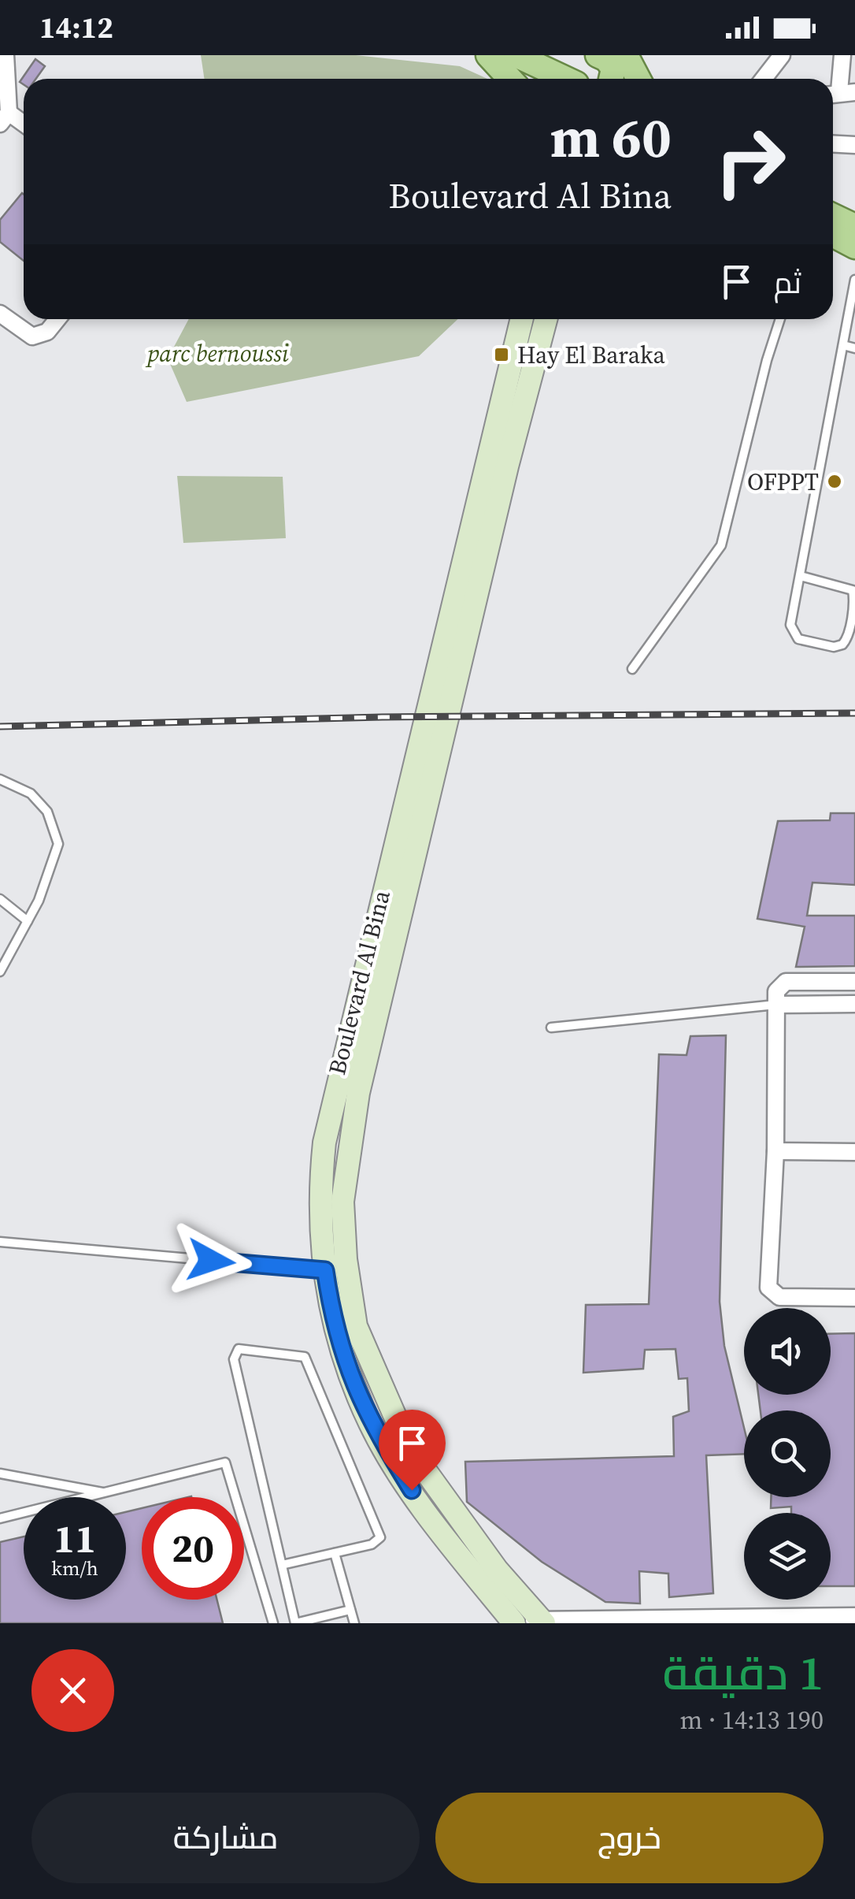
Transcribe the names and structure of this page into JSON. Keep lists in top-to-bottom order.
{
  "streets": {
    "main road": ["Boulevard Al Bina"]
  },
  "parks": ["parc bernoussi"],
  "places": {
    "transit": ["Hay El Baraka"],
    "other": ["OFPPT"]
  },
  "page": {
    "status": "14:12",
    "turn": ["60 m", "Boulevard Al Bina"],
    "then": "ثم",
    "speed": "11 km/h",
    "limit": "20",
    "heading": ["1 دقيقة", "190 m · 14:13"],
    "buttons": ["خروج", "مشاركة"]
  }
}
